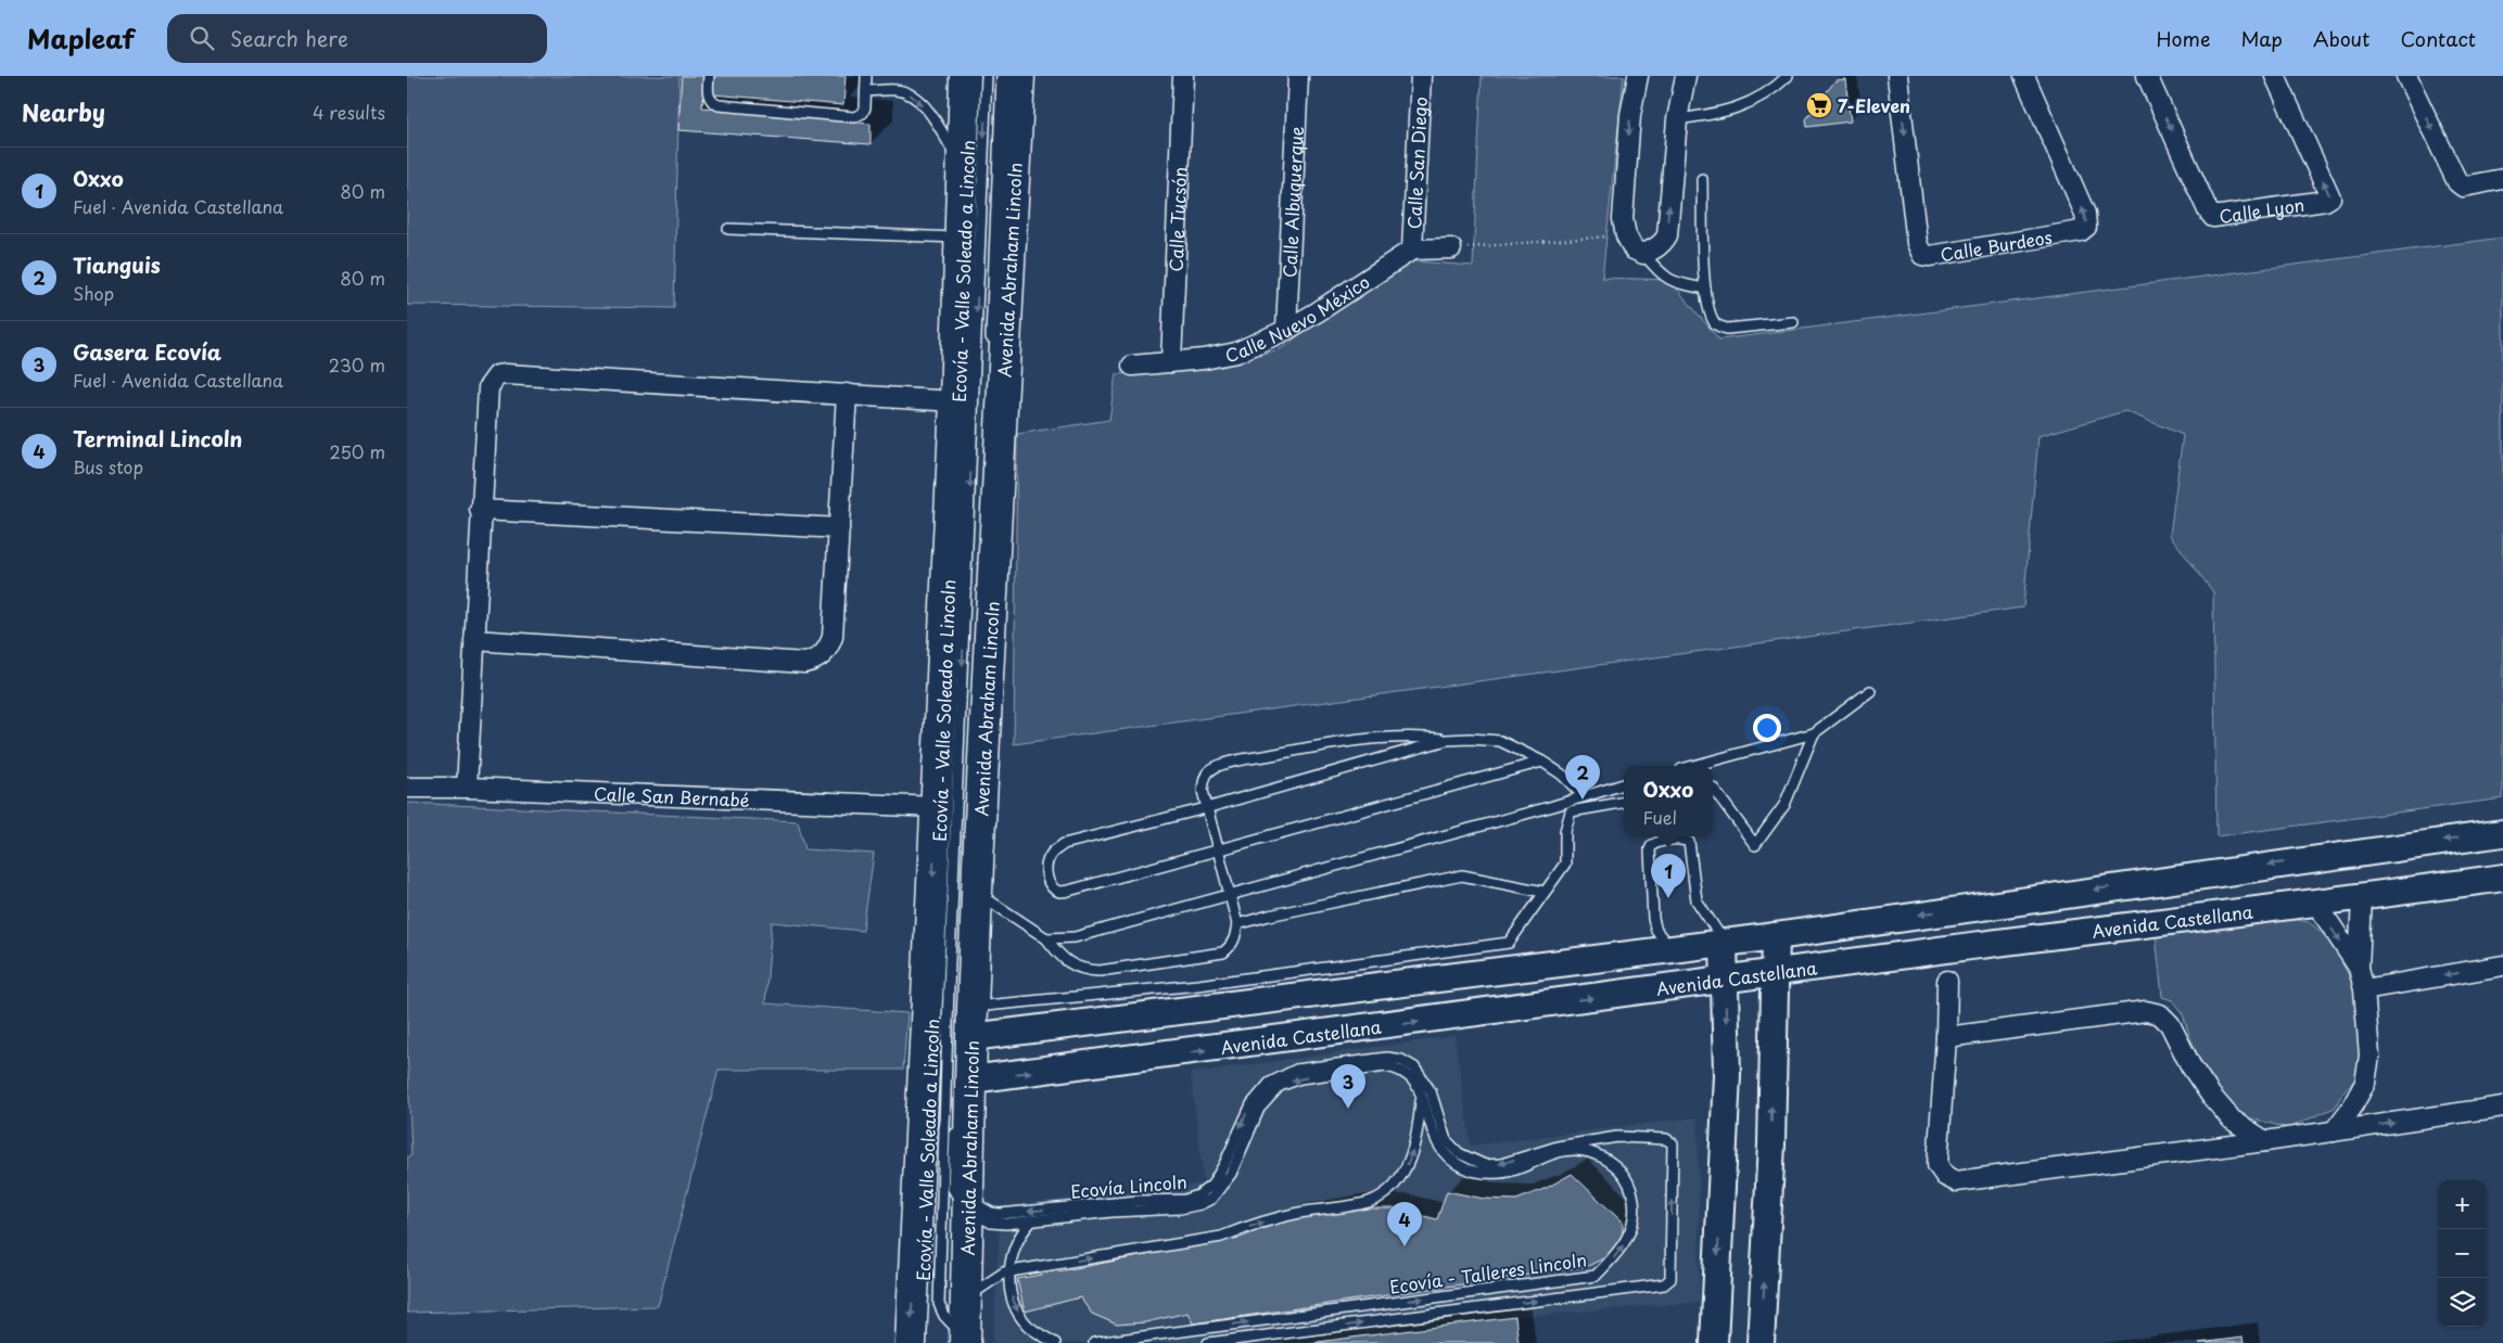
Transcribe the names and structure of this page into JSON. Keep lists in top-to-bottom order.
{
  "streets": {
    "main road": ["Avenida Abraham Lincoln"],
    "street": [
      "Calle San Diego",
      "Calle Albuquerque",
      "Calle Lyon",
      "Calle Tucsón",
      "Calle Burdeos",
      "Calle Nuevo México",
      "Calle San Bernabé",
      "Avenida Castellana"
    ],
    "lane": ["Ecovía - Valle Soleado a Lincoln", "Ecovía Lincoln", "Ecovía - Talleres Lincoln"]
  },
  "crossings": [
    ["Calle San Diego", "Calle Nuevo México"],
    ["Calle Albuquerque", "Calle Nuevo México"],
    ["Calle Tucsón", "Calle Nuevo México"],
    ["Avenida Abraham Lincoln", "Ecovía - Valle Soleado a Lincoln"],
    ["Avenida Abraham Lincoln", "Avenida Castellana"],
    ["Avenida Abraham Lincoln", "Ecovía Lincoln"],
    ["Avenida Abraham Lincoln", "Ecovía - Talleres Lincoln"],
    ["Ecovía Lincoln", "Ecovía - Talleres Lincoln"]
  ],
  "one_way": ["Ecovía - Valle Soleado a Lincoln"],
  "places": {
    "supermarket": ["7-Eleven"]
  },
  "page": {
    "header": "Mapleaf",
    "search": "Search here",
    "nav": [
      "Home",
      "Map",
      "About",
      "Contact"
    ],
    "heading": ["Nearby", "4 results"],
    "list": [
      {
        "mark": "1",
        "name": "Oxxo",
        "note": "Fuel · Avenida Castellana",
        "value": "80 m"
      },
      {
        "mark": "2",
        "name": "Tianguis",
        "note": "Shop",
        "value": "80 m"
      },
      {
        "mark": "3",
        "name": "Gasera Ecovía",
        "note": "Fuel · Avenida Castellana",
        "value": "230 m"
      },
      {
        "mark": "4",
        "name": "Terminal Lincoln",
        "note": "Bus stop",
        "value": "250 m"
      }
    ],
    "pins": [
      "2",
      "1",
      "3",
      "4"
    ],
    "popup": ["Oxxo", "Fuel"],
    "map_buttons": ["+", "−"]
  }
}
